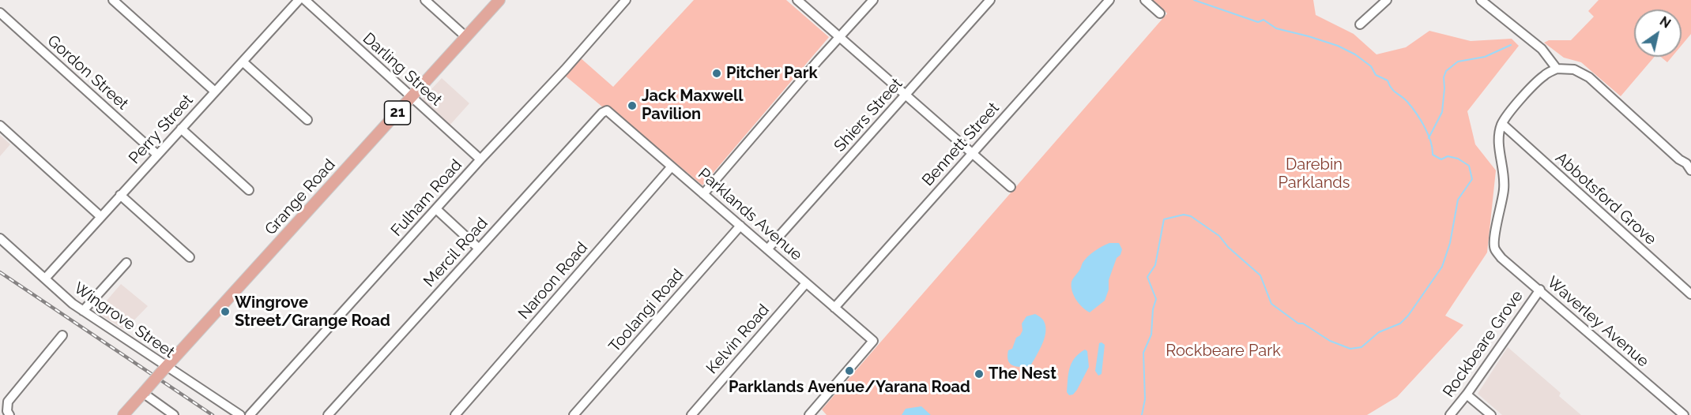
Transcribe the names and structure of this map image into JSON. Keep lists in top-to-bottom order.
{
  "streets": {
    "main road": ["21", "Grange Road"],
    "street": [
      "Darling Street",
      "Gordon Street",
      "Shiers Street",
      "Perry Street",
      "Bennett Street",
      "Fulham Road",
      "Abbotsford Grove",
      "Parklands Avenue",
      "Mercil Road",
      "Naroon Road",
      "Toolangi Road",
      "Wingrove Street",
      "Waverley Avenue",
      "Kelvin Road",
      "Rockbeare Grove"
    ]
  },
  "crossings": [
    ["Darling Street", "Grange Road"],
    ["Darling Street", "Fulham Road"],
    ["Gordon Street", "Perry Street"],
    ["Shiers Street", "Parklands Avenue"],
    ["Perry Street", "Wingrove Street"],
    ["Bennett Street", "Parklands Avenue"],
    ["Grange Road", "Wingrove Street"],
    ["Abbotsford Grove", "Waverley Avenue"],
    ["Parklands Avenue", "Mercil Road"],
    ["Parklands Avenue", "Naroon Road"],
    ["Parklands Avenue", "Toolangi Road"],
    ["Parklands Avenue", "Kelvin Road"],
    ["Waverley Avenue", "Rockbeare Grove"]
  ],
  "parks": ["Darebin Parklands", "Rockbeare Park"],
  "places": [
    "Pitcher Park",
    "Jack Maxwell Pavilion",
    "Wingrove Street/Grange Road",
    "Parklands Avenue/Yarana Road",
    "The Nest"
  ],
  "north": "top right"
}
